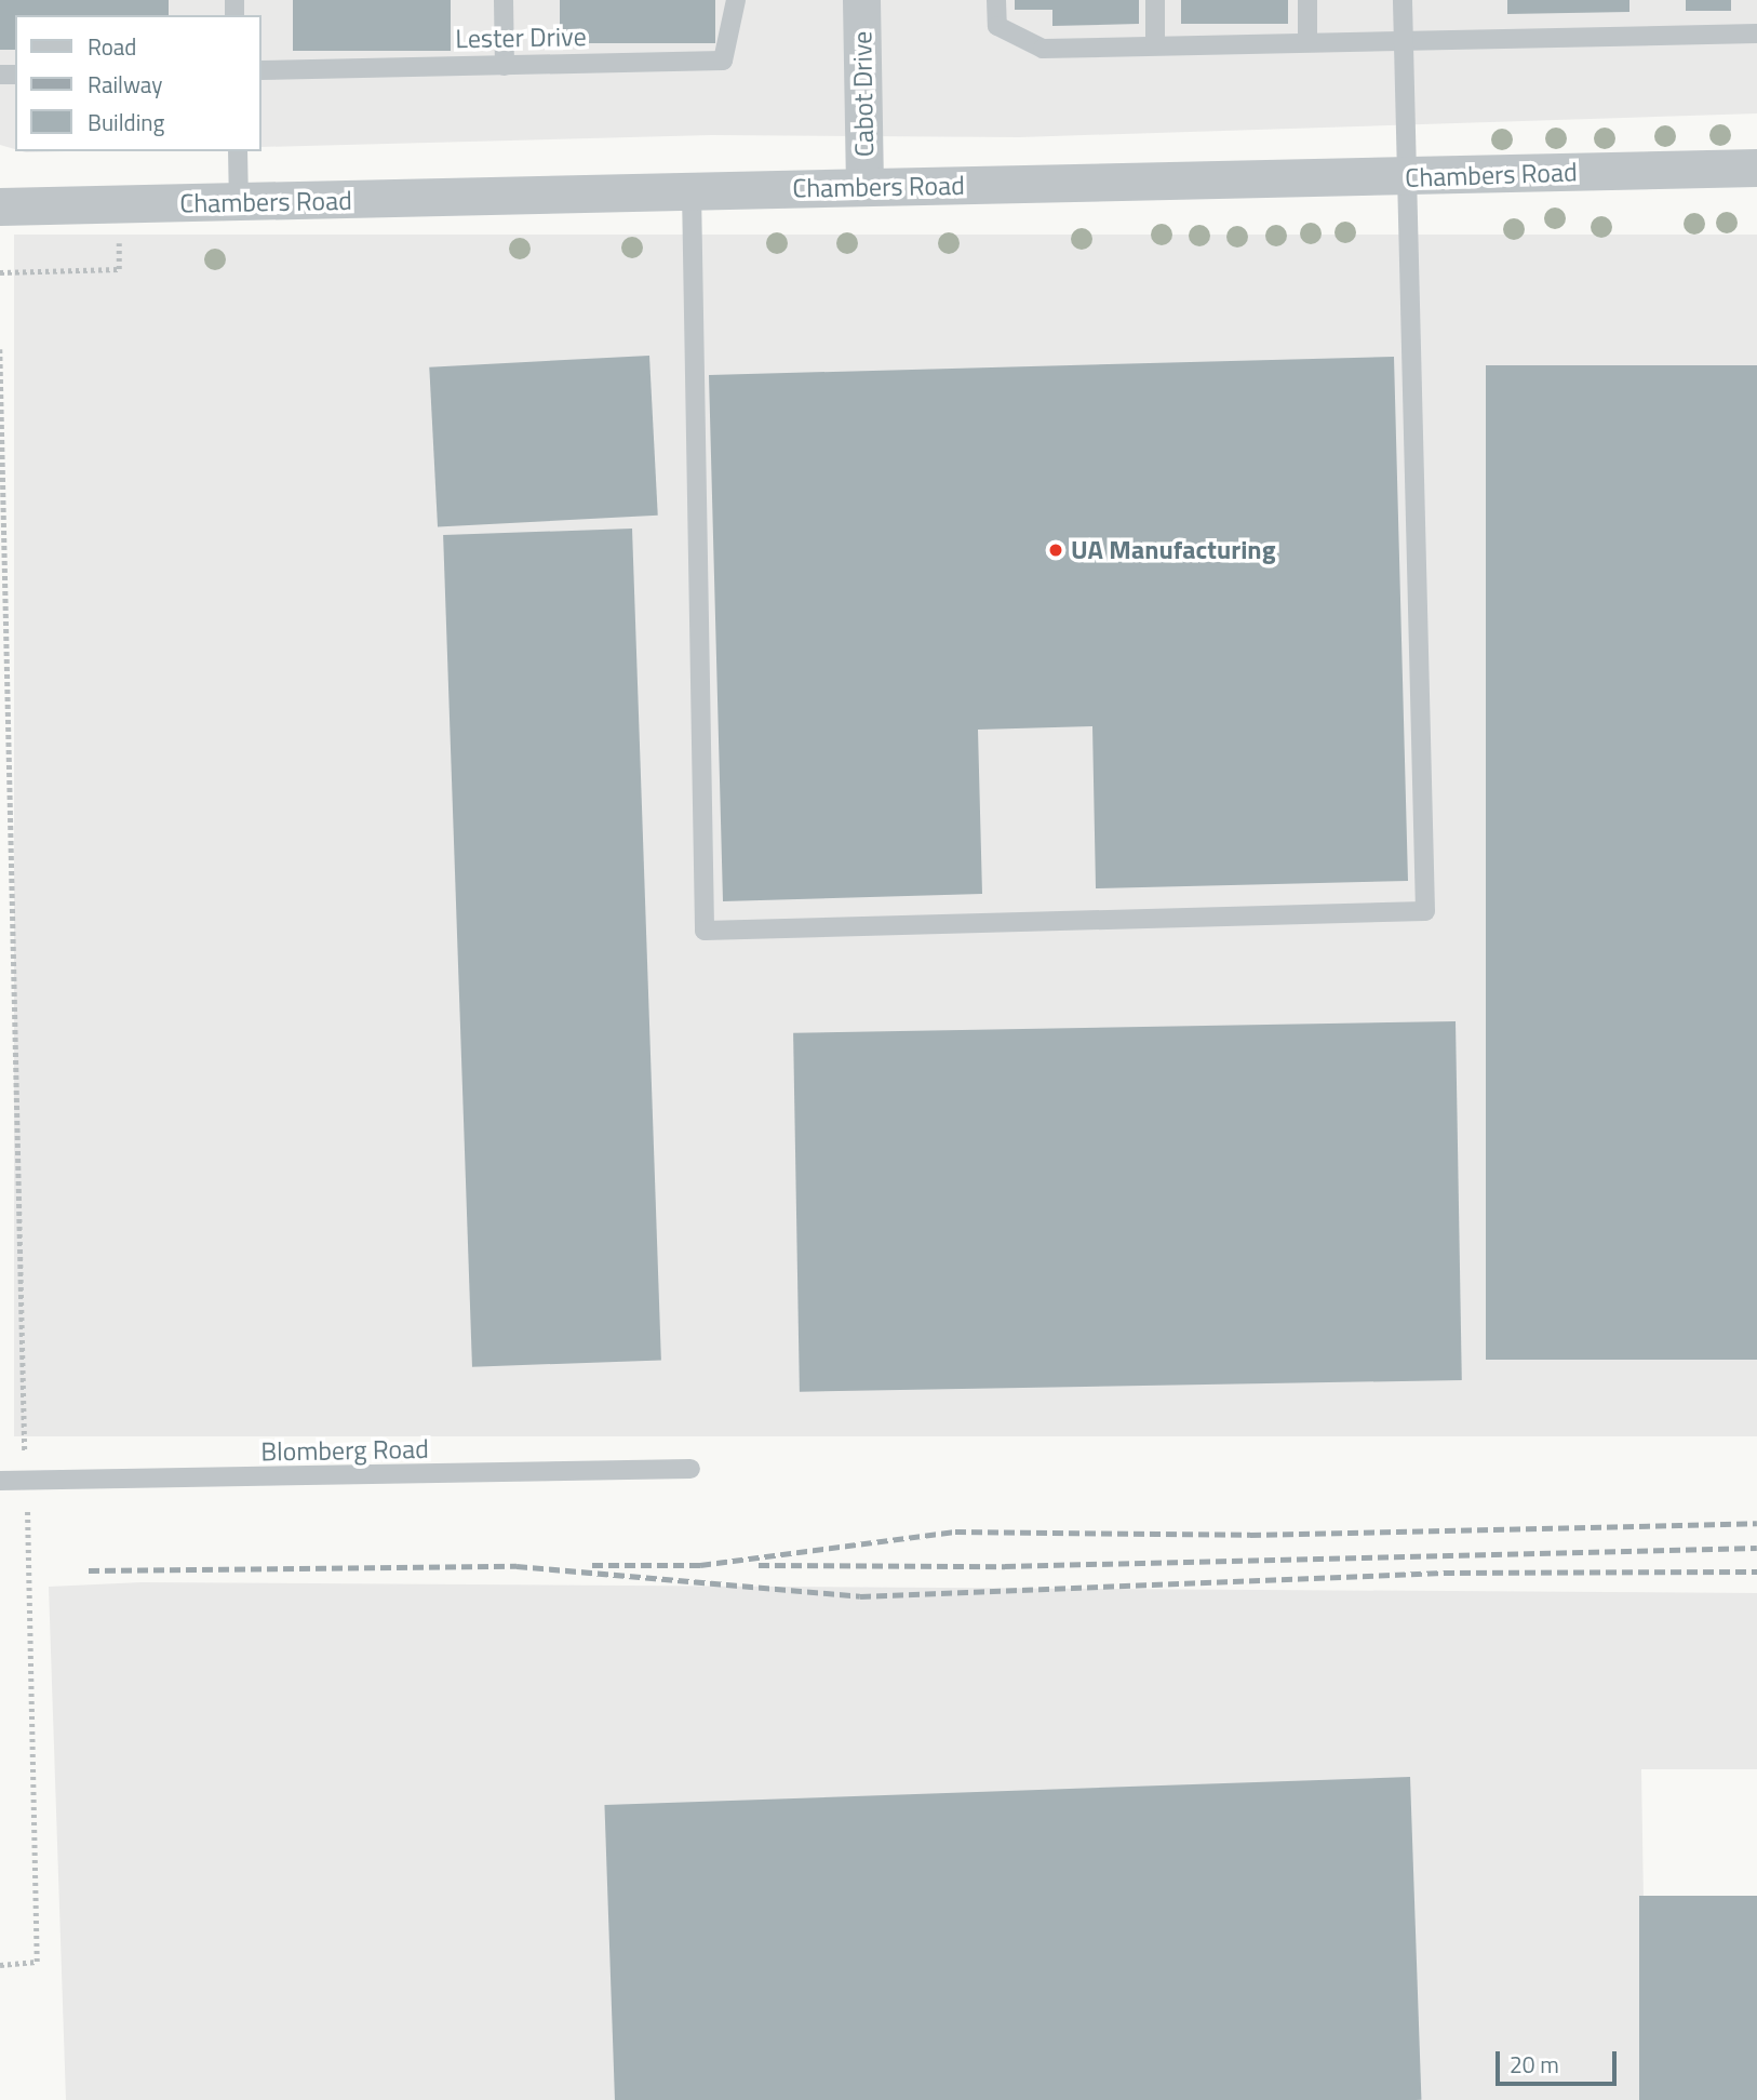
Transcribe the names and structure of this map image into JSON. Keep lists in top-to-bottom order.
{
  "streets": {
    "street": ["Cabot Drive", "Chambers Road"],
    "lane": ["Lester Drive", "Blomberg Road"]
  },
  "crossings": [
    ["Cabot Drive", "Chambers Road"]
  ],
  "places": ["UA Manufacturing"],
  "legend": ["Road", "Railway", "Building"],
  "scale_bar": "20 m"
}
